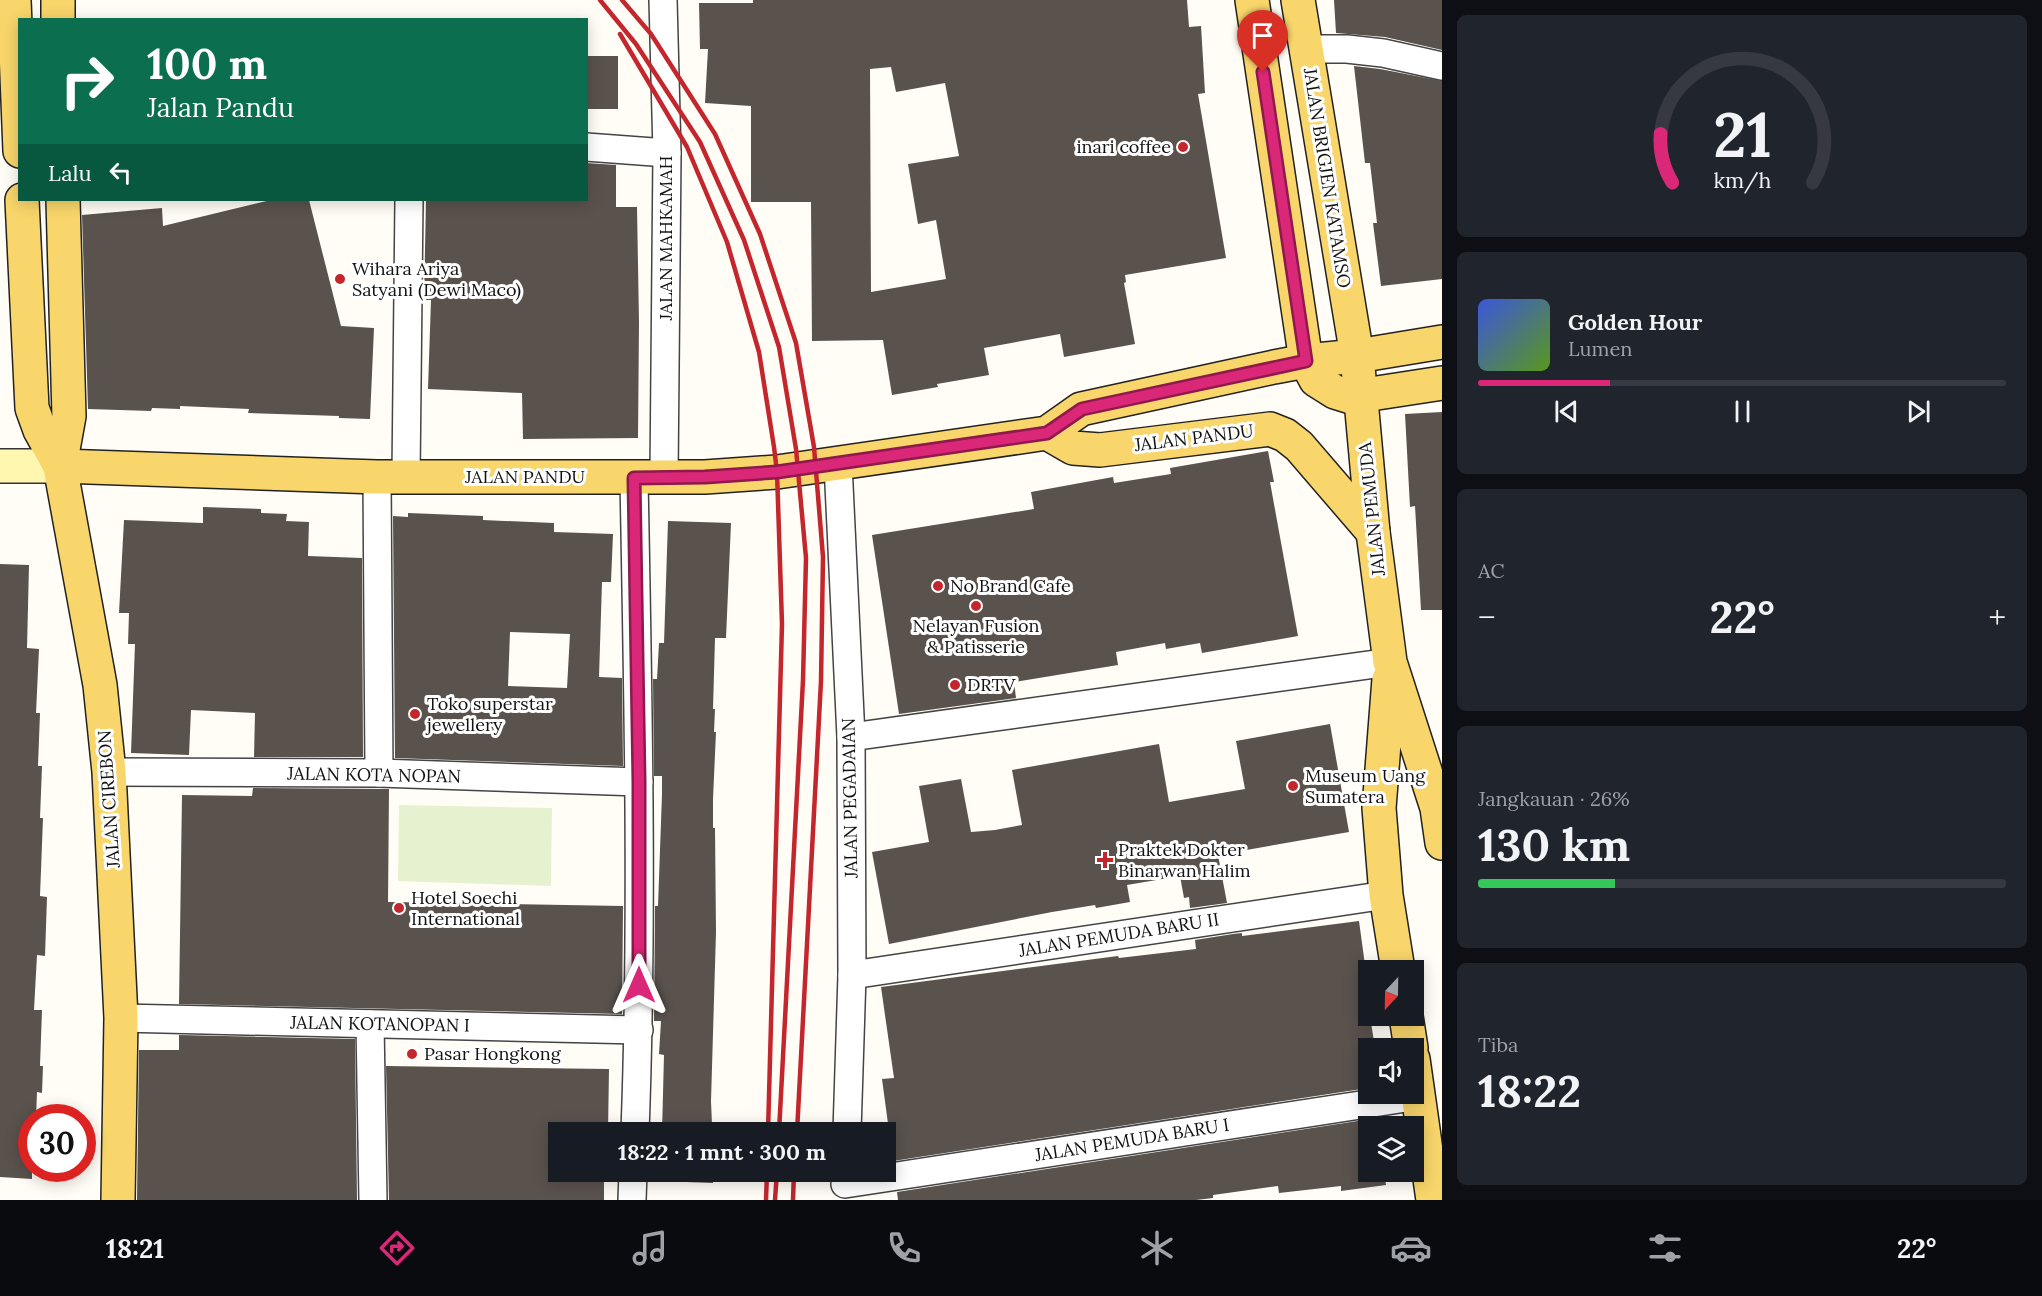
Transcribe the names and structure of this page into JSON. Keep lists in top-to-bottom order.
{
  "streets": {
    "main road": [
      "JALAN BRIGJEN KATAMSO",
      "JALAN PANDU",
      "JALAN PEMUDA",
      "JALAN CIREBON"
    ],
    "street": [
      "JALAN MAHKAMAH",
      "JALAN KOTA NOPAN",
      "JALAN PEGADAIAN",
      "JALAN PEMUDA BARU II",
      "JALAN KOTANOPAN I",
      "JALAN PEMUDA BARU I"
    ]
  },
  "crossings": [
    ["JALAN BRIGJEN KATAMSO", "JALAN PANDU"],
    ["JALAN BRIGJEN KATAMSO", "JALAN PEMUDA"],
    ["JALAN MAHKAMAH", "JALAN PANDU"],
    ["JALAN MAHKAMAH", "JALAN KOTA NOPAN"],
    ["JALAN MAHKAMAH", "JALAN KOTANOPAN I"],
    ["JALAN PANDU", "JALAN PEMUDA"],
    ["JALAN PANDU", "JALAN PEGADAIAN"],
    ["JALAN PANDU", "JALAN CIREBON"],
    ["JALAN PEMUDA", "JALAN PEMUDA BARU II"],
    ["JALAN KOTA NOPAN", "JALAN CIREBON"],
    ["JALAN PEGADAIAN", "JALAN PEMUDA BARU II"],
    ["JALAN CIREBON", "JALAN KOTANOPAN I"]
  ],
  "places": {
    "other": [
      "inari coffee",
      "Wihara Ariya Satyani (Dewi Maco)",
      "No Brand Cafe",
      "Nelayan Fusion & Patisserie",
      "DRTV",
      "Toko superstar jewellery",
      "Museum Uang Sumatera",
      "Hotel Soechi International",
      "Pasar Hongkong"
    ],
    "health": ["Praktek Dokter Binarwan Halim"]
  },
  "north": "bottom",
  "page": {
    "turn": ["100 m", "Jalan Pandu"],
    "then": "Lalu",
    "song": ["Golden Hour", "Lumen"],
    "tile": [
      "AC",
      ["Jangkauan · 26%", "130 km"],
      ["Tiba", "18:22"]
    ],
    "heat": ["−", "22°", "+"],
    "limit": "30",
    "trip": "18:22 · 1 mnt · 300 m",
    "tabs": ["18:21", "22°"],
    "gauge": ["21", "km/h"]
  }
}
